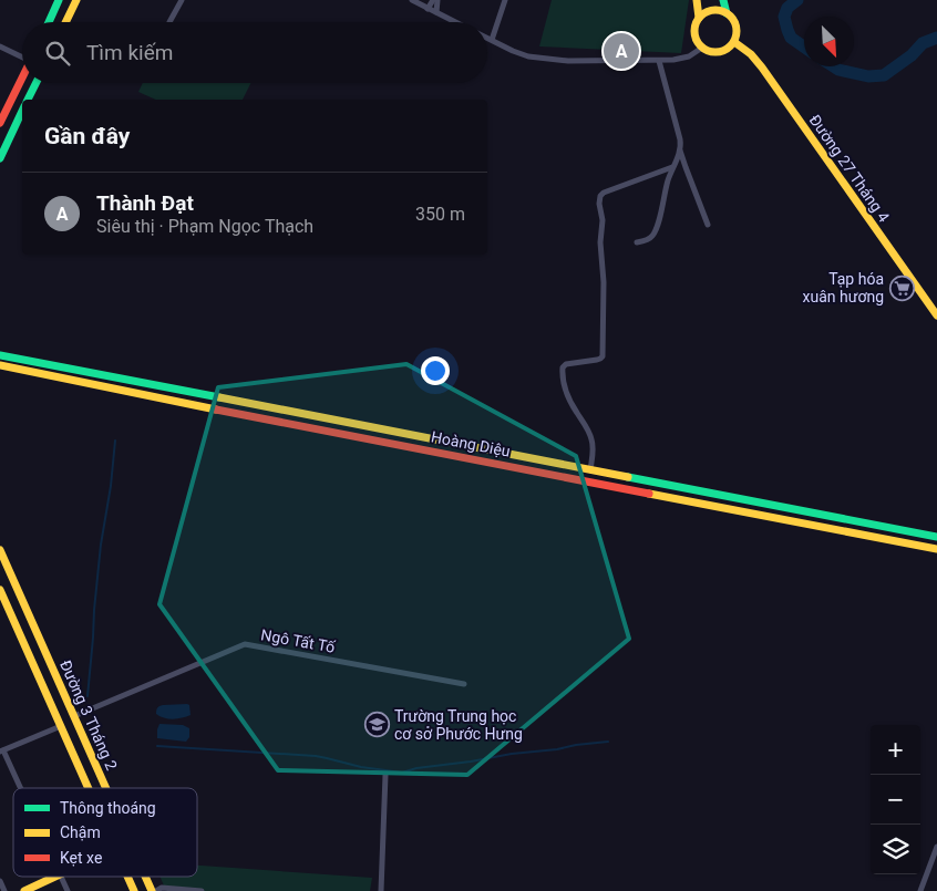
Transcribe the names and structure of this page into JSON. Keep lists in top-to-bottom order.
{
  "streets": {
    "main road": ["Đường 27 Tháng 4", "Hoàng Diệu", "Đường 3 Tháng 2"],
    "street": ["Ngô Tất Tố"]
  },
  "crossings": [
    ["Ngô Tất Tố", "Đường 3 Tháng 2"]
  ],
  "places": {
    "supermarket": ["Tạp hóa xuân hương"],
    "school or university": ["Trường Trung học cơ sở Phước Hưng"]
  },
  "legend": ["Thông thoáng", "Chậm", "Kẹt xe"],
  "north": "bottom right",
  "page": {
    "search": "Tìm kiếm",
    "pins": "A",
    "heading": "Gần đây",
    "list": [
      {
        "mark": "A",
        "name": "Thành Đạt",
        "note": "Siêu thị · Phạm Ngọc Thạch",
        "value": "350 m"
      }
    ],
    "map_buttons": ["+", "−"]
  }
}
